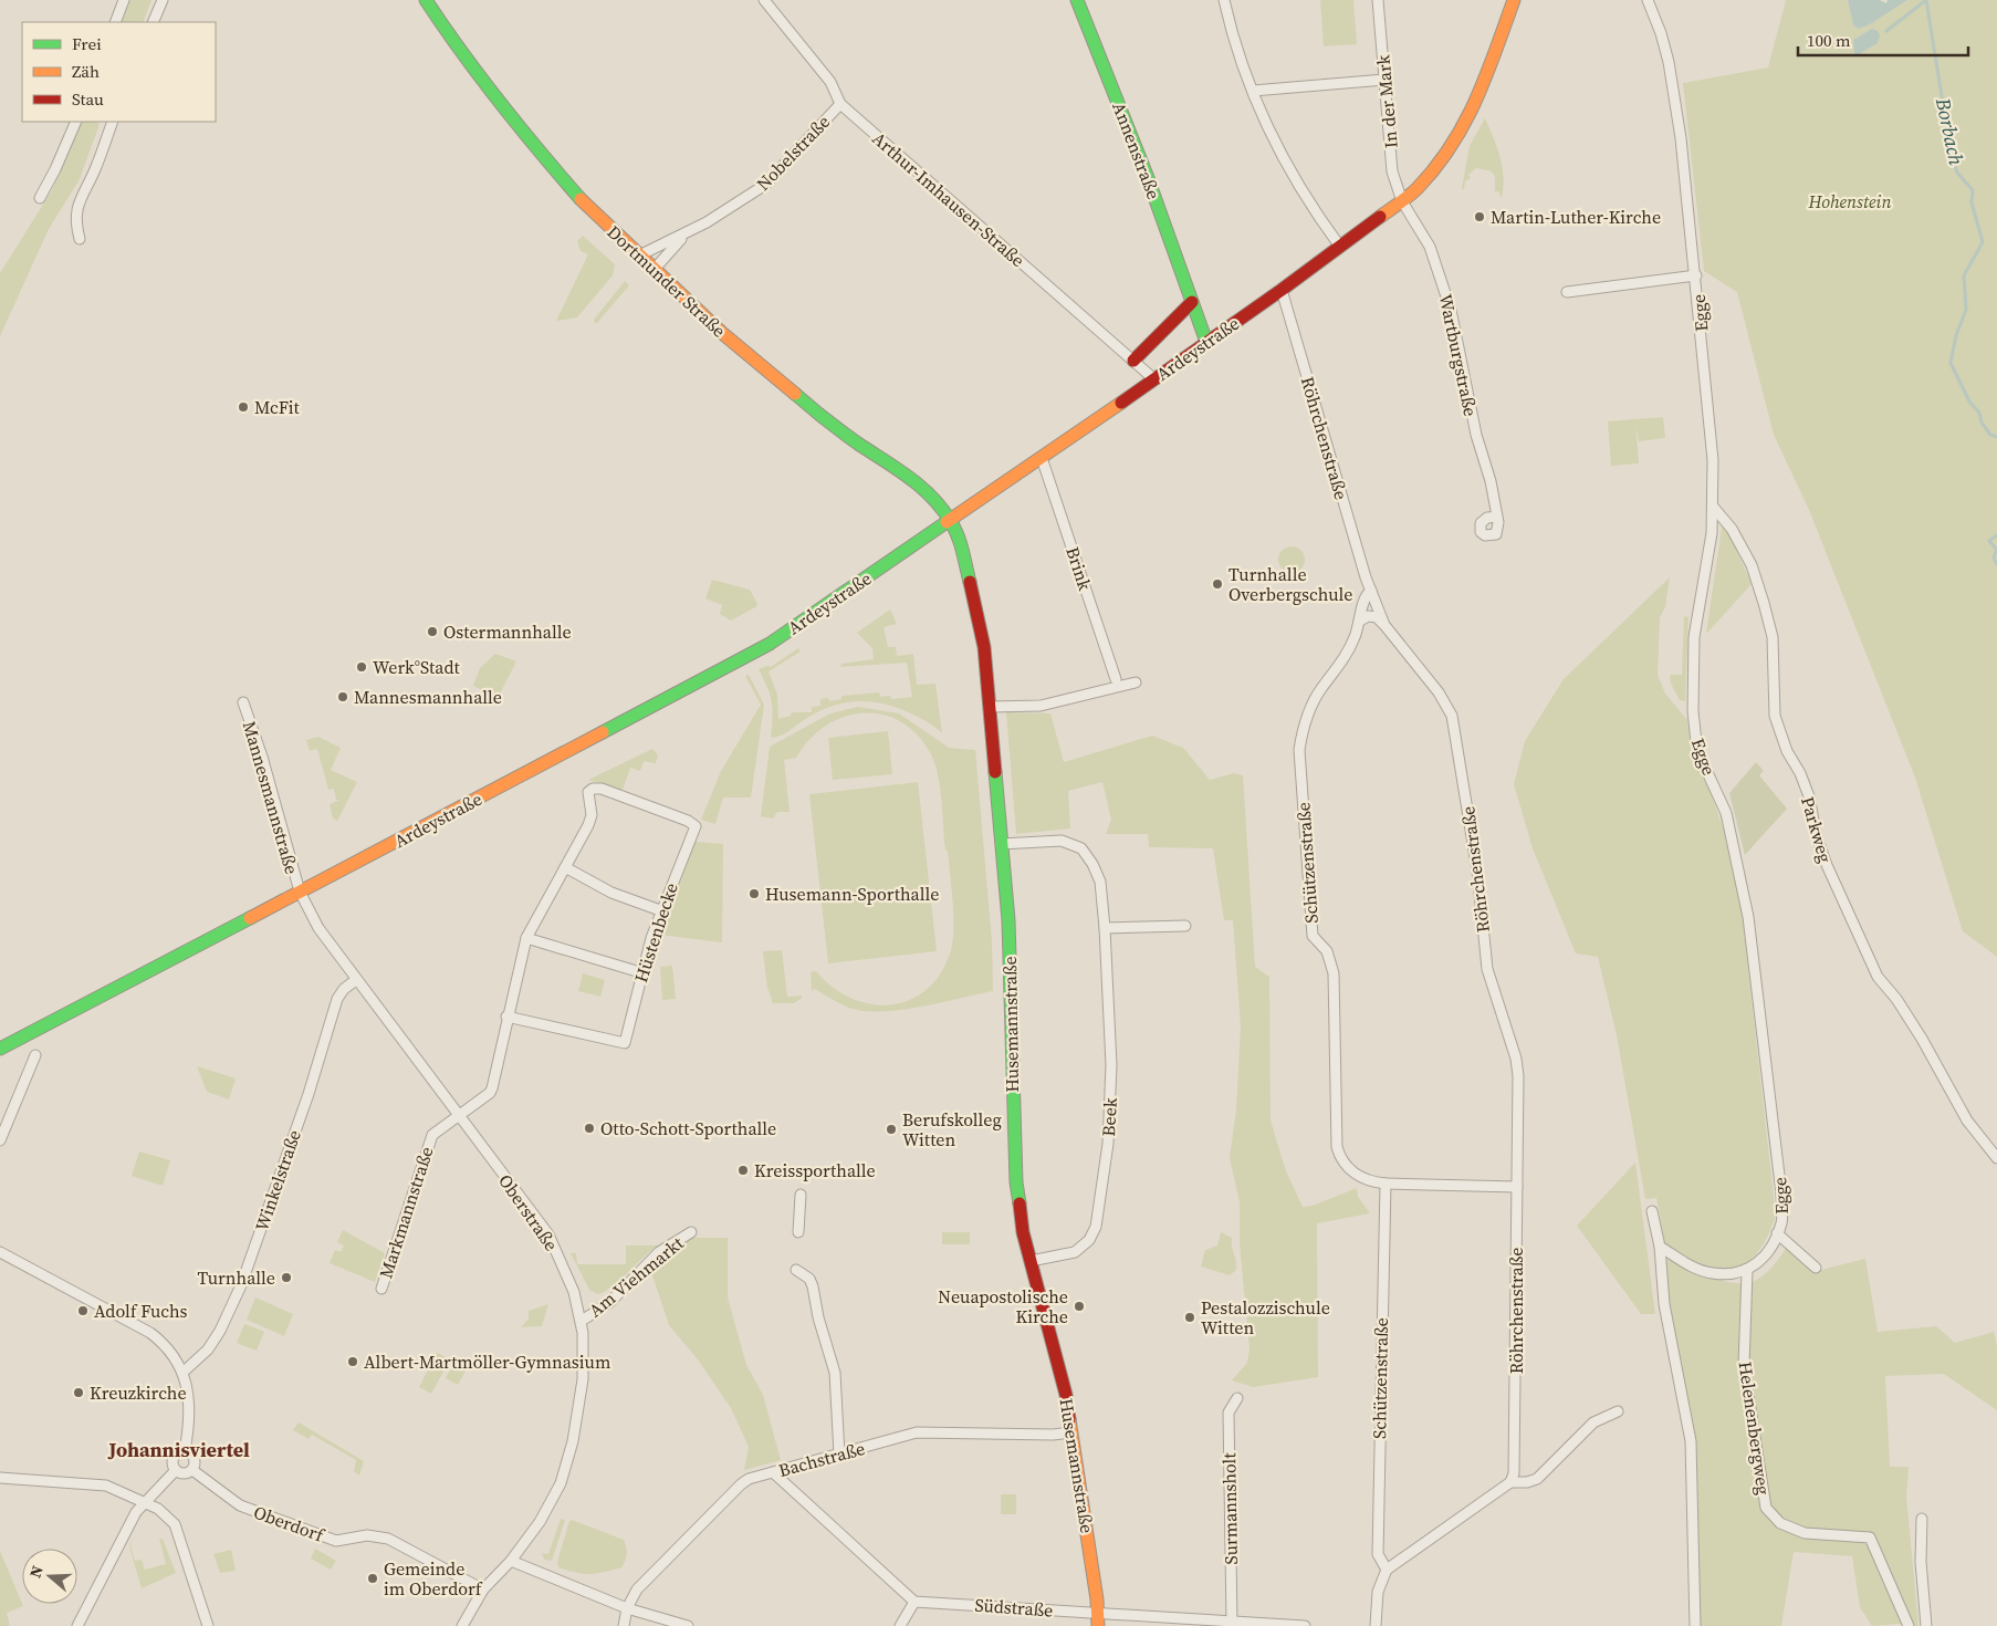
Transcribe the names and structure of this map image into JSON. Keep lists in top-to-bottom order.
{
  "streets": {
    "main road": [
      "Annenstraße",
      "Dortmunder Straße",
      "Ardeystraße",
      "Husemannstraße"
    ],
    "street": [
      "In der Mark",
      "Nobelstraße",
      "Arthur-Imhausen-Straße",
      "Egge",
      "Wartburgstraße",
      "Röhrchenstraße",
      "Brink",
      "Mannesmannstraße",
      "Parkweg",
      "Schützenstraße",
      "Hüstenbecke",
      "Beek",
      "Winkelstraße",
      "Markmannstraße",
      "Oberstraße",
      "Am Viehmarkt",
      "Helenenbergweg",
      "Bachstraße",
      "Surmannsholt",
      "Oberdorf",
      "Südstraße"
    ]
  },
  "crossings": [
    ["In der Mark", "Ardeystraße"],
    ["In der Mark", "Wartburgstraße"],
    ["Annenstraße", "Ardeystraße"],
    ["Nobelstraße", "Arthur-Imhausen-Straße"],
    ["Nobelstraße", "Dortmunder Straße"],
    ["Arthur-Imhausen-Straße", "Ardeystraße"],
    ["Dortmunder Straße", "Ardeystraße"],
    ["Dortmunder Straße", "Husemannstraße"],
    ["Egge", "Parkweg"],
    ["Egge", "Helenenbergweg"],
    ["Ardeystraße", "Wartburgstraße"],
    ["Ardeystraße", "Röhrchenstraße"],
    ["Ardeystraße", "Brink"],
    ["Ardeystraße", "Mannesmannstraße"],
    ["Ardeystraße", "Husemannstraße"],
    ["Ardeystraße", "Oberstraße"],
    ["Röhrchenstraße", "Schützenstraße"],
    ["Mannesmannstraße", "Oberstraße"],
    ["Hüstenbecke", "Markmannstraße"],
    ["Husemannstraße", "Beek"],
    ["Husemannstraße", "Bachstraße"],
    ["Husemannstraße", "Südstraße"],
    ["Winkelstraße", "Oberstraße"],
    ["Markmannstraße", "Oberstraße"],
    ["Oberstraße", "Am Viehmarkt"],
    ["Oberstraße", "Oberdorf"],
    ["Surmannsholt", "Südstraße"]
  ],
  "districts": ["Johannisviertel"],
  "water": ["Borbach"],
  "parks": ["Hohenstein"],
  "places": [
    "Martin-Luther-Kirche",
    "McFit",
    "Turnhalle Overbergschule",
    "Ostermannhalle",
    "Werk°Stadt",
    "Mannesmannhalle",
    "Husemann-Sporthalle",
    "Otto-Schott-Sporthalle",
    "Berufskolleg Witten",
    "Kreissporthalle",
    "Turnhalle",
    "Neuapostolische Kirche",
    "Adolf Fuchs",
    "Pestalozzischule Witten",
    "Albert-Martmöller-Gymnasium",
    "Kreuzkirche",
    "Gemeinde im Oberdorf"
  ],
  "legend": ["Frei", "Zäh", "Stau"],
  "scale_bar": "100 m",
  "north": "left"
}
